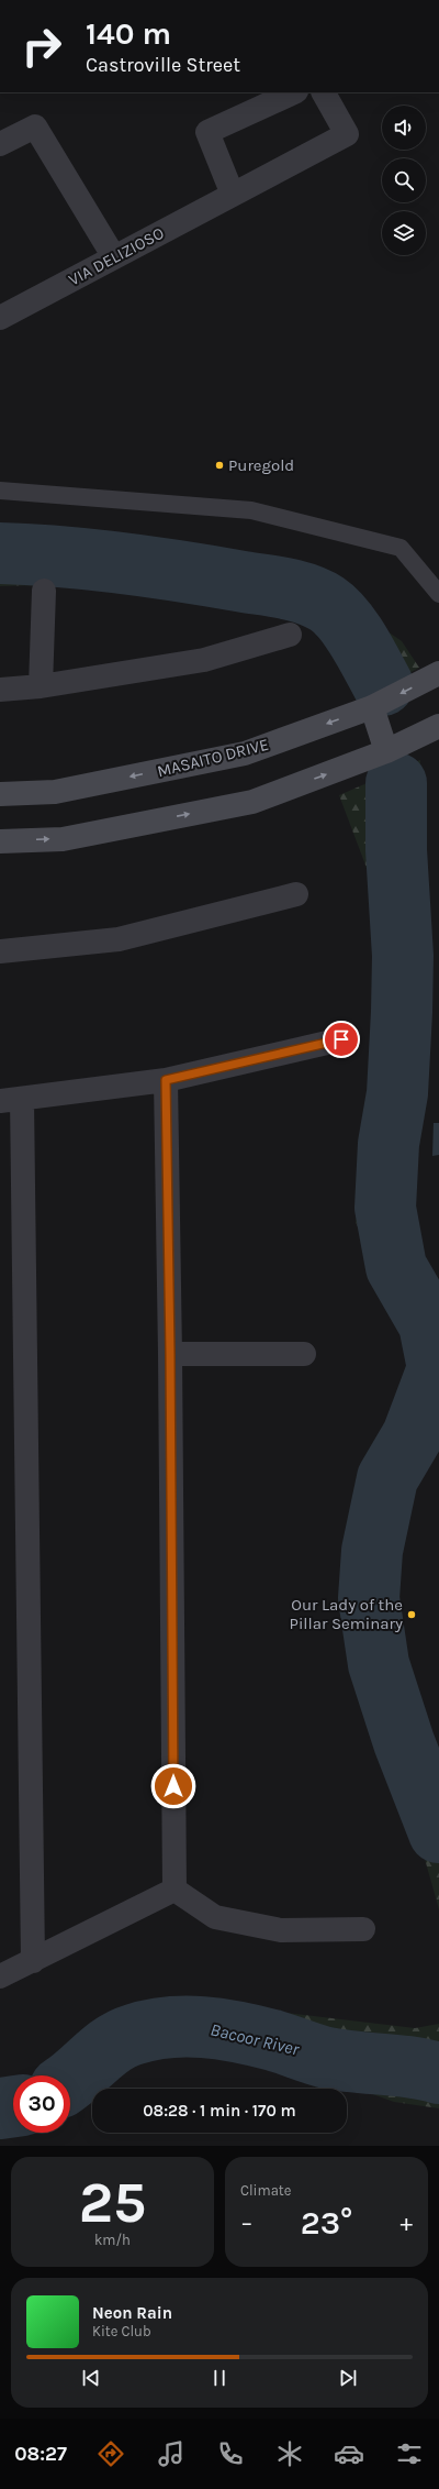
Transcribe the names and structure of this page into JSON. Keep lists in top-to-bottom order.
{
  "streets": {
    "street": ["VIA DELIZIOSO", "MASAITO DRIVE"]
  },
  "water": ["Bacoor River"],
  "places": ["Puregold", "Our Lady of the Pillar Seminary"],
  "page": {
    "turn": ["140 m", "Castroville Street"],
    "limit": "30",
    "trip": "08:28 · 1 min · 170 m",
    "tile": [
      ["25", "km/h"],
      "Climate"
    ],
    "heat": ["−", "23°", "+"],
    "song": ["Neon Rain", "Kite Club"],
    "tabs": "08:27"
  }
}
